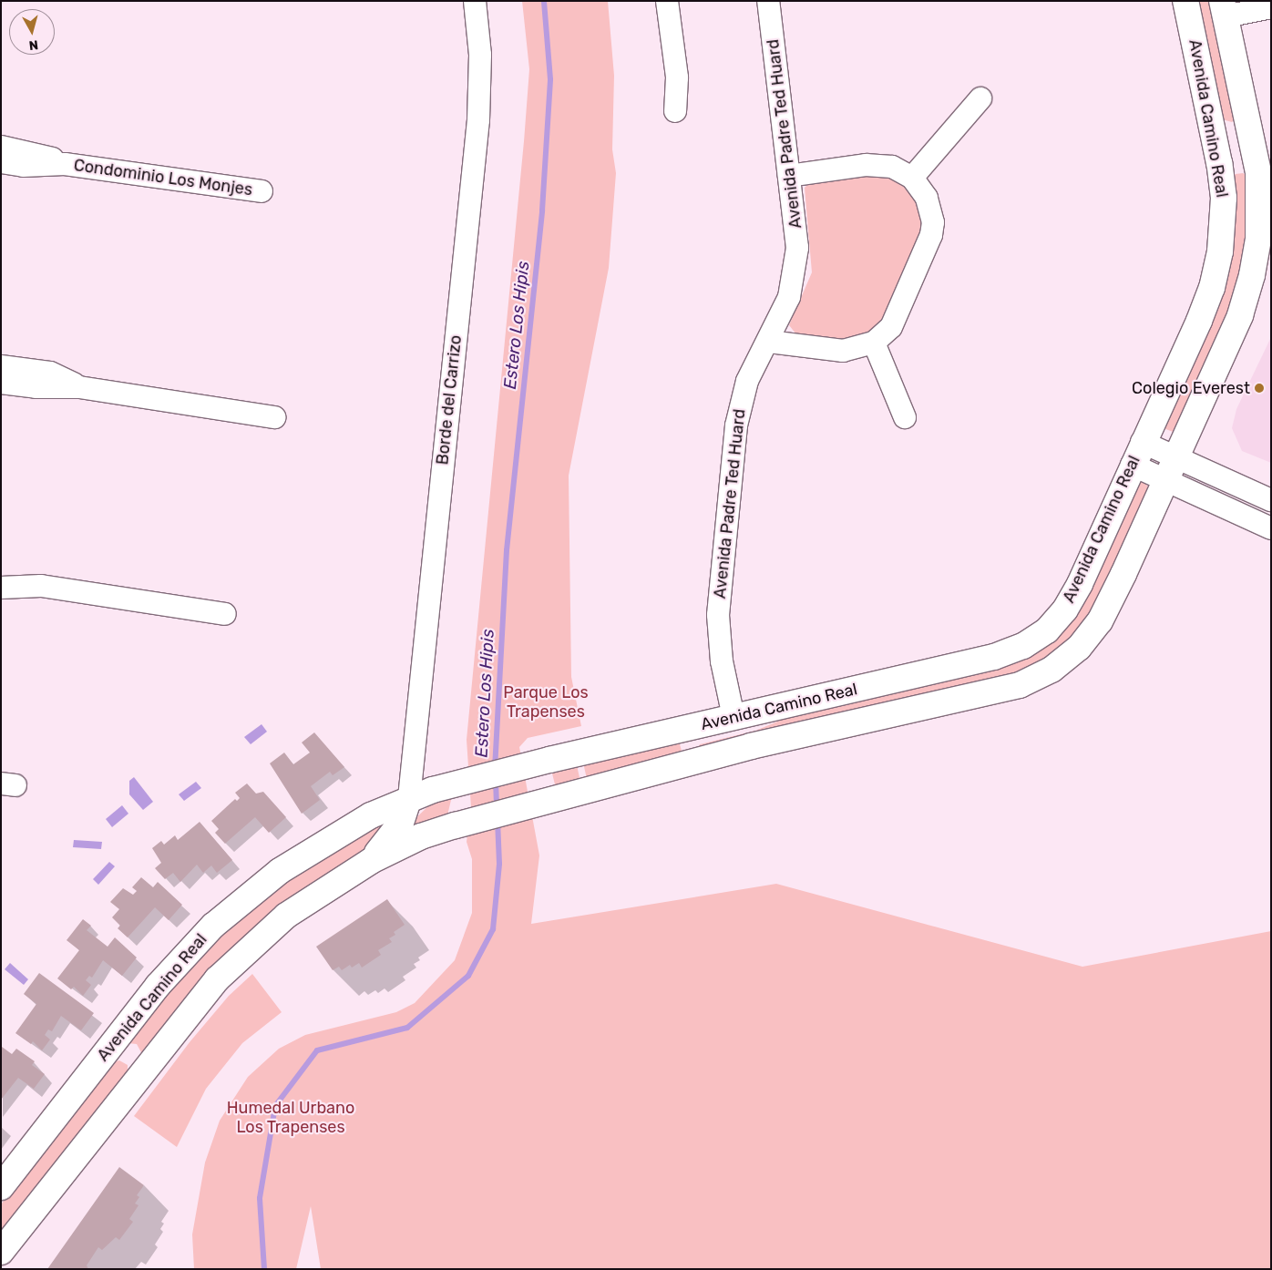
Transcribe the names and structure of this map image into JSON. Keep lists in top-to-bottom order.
{
  "streets": {
    "main road": ["Avenida Camino Real"],
    "street": ["Avenida Padre Ted Huard", "Condominio Los Monjes", "Borde del Carrizo"]
  },
  "crossings": [
    ["Avenida Camino Real", "Avenida Padre Ted Huard"],
    ["Avenida Camino Real", "Borde del Carrizo"]
  ],
  "water": ["Estero Los Hipis"],
  "parks": ["Parque Los Trapenses", "Humedal Urbano Los Trapenses"],
  "places": ["Colegio Everest"],
  "north": "bottom"
}
